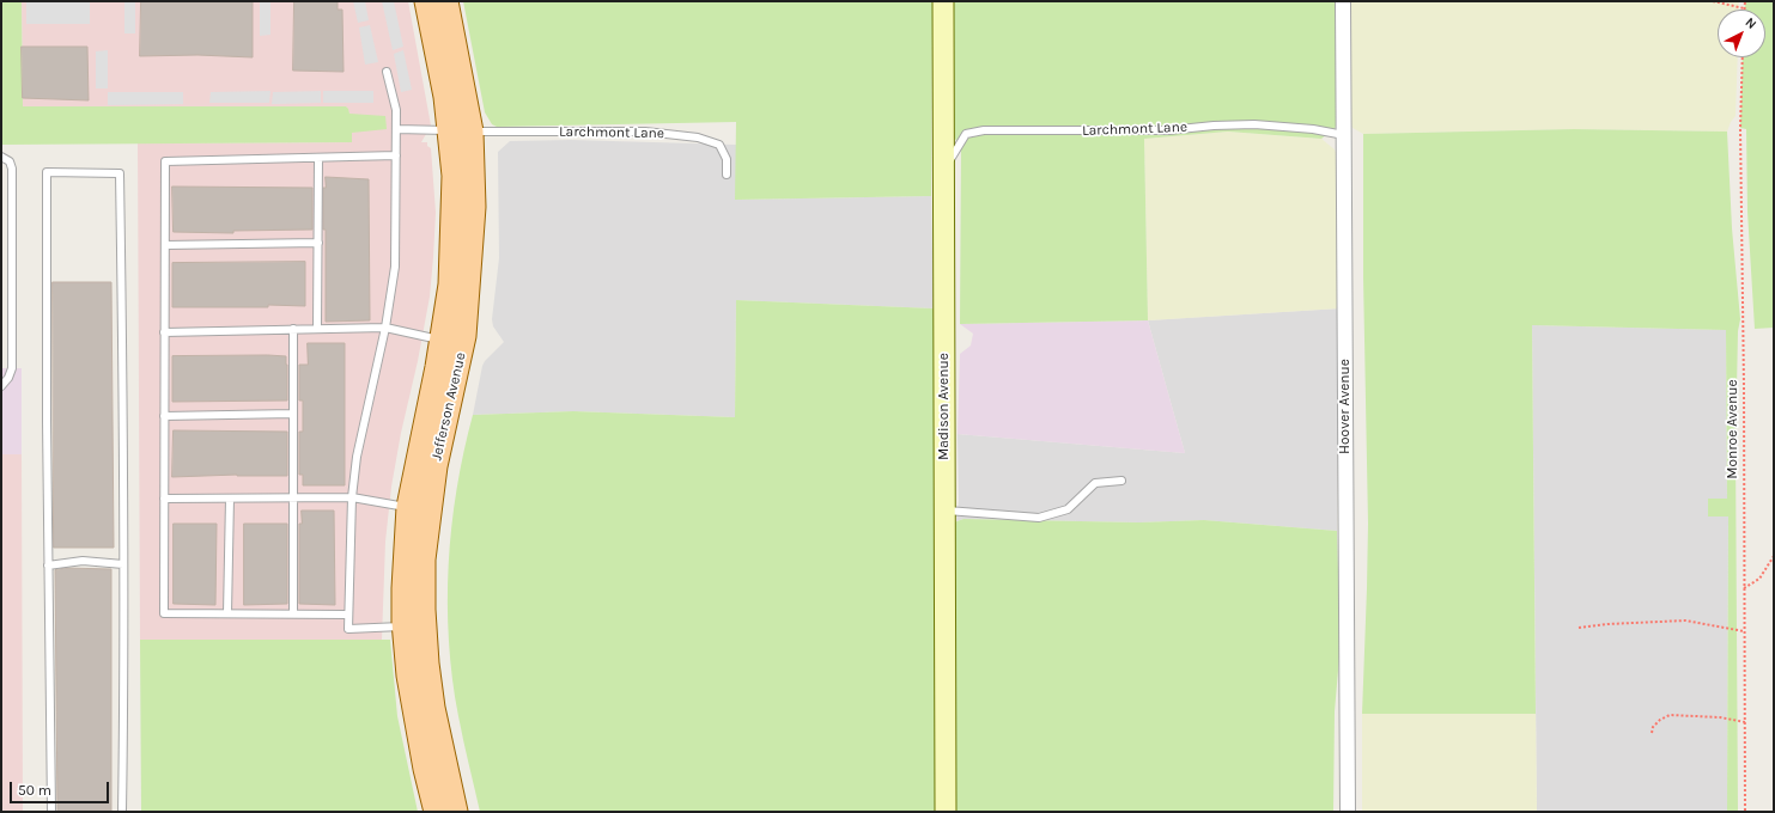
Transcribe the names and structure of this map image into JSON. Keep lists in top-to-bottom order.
{
  "streets": {
    "main road": ["Jefferson Avenue"],
    "street": ["Madison Avenue", "Hoover Avenue"],
    "lane": ["Larchmont Lane"],
    "path": ["Monroe Avenue"]
  },
  "crossings": [
    ["Larchmont Lane", "Jefferson Avenue"],
    ["Larchmont Lane", "Madison Avenue"],
    ["Larchmont Lane", "Hoover Avenue"]
  ],
  "scale_bar": "50 m",
  "north": "top right"
}
